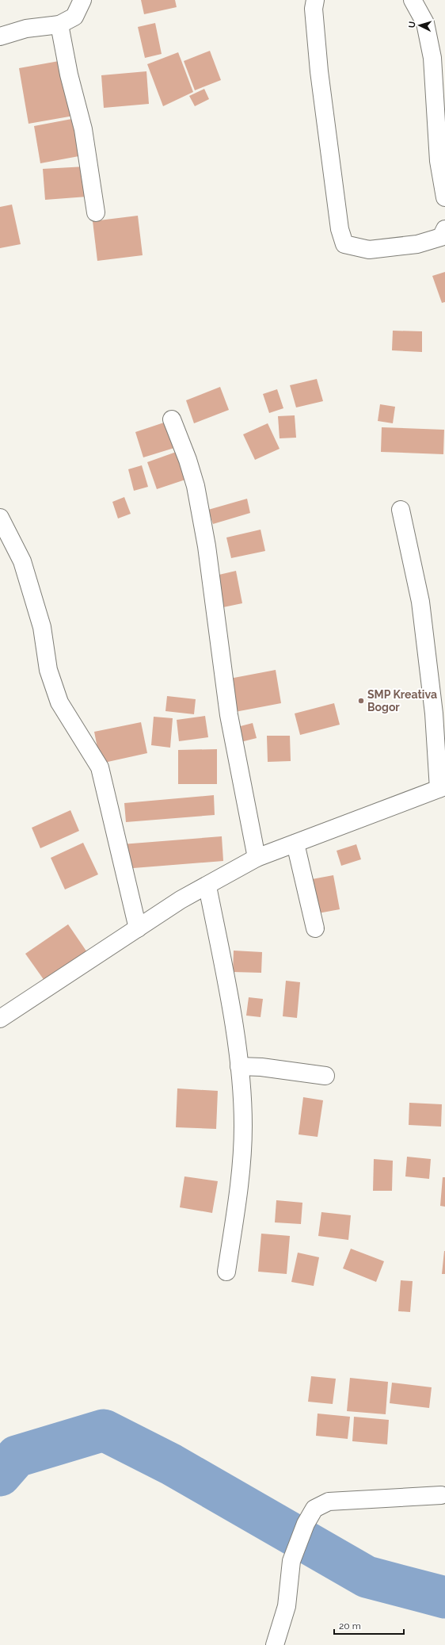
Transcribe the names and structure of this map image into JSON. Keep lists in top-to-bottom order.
{
  "places": ["SMP Kreativa Bogor"],
  "scale_bar": "20 m",
  "north": "left"
}
